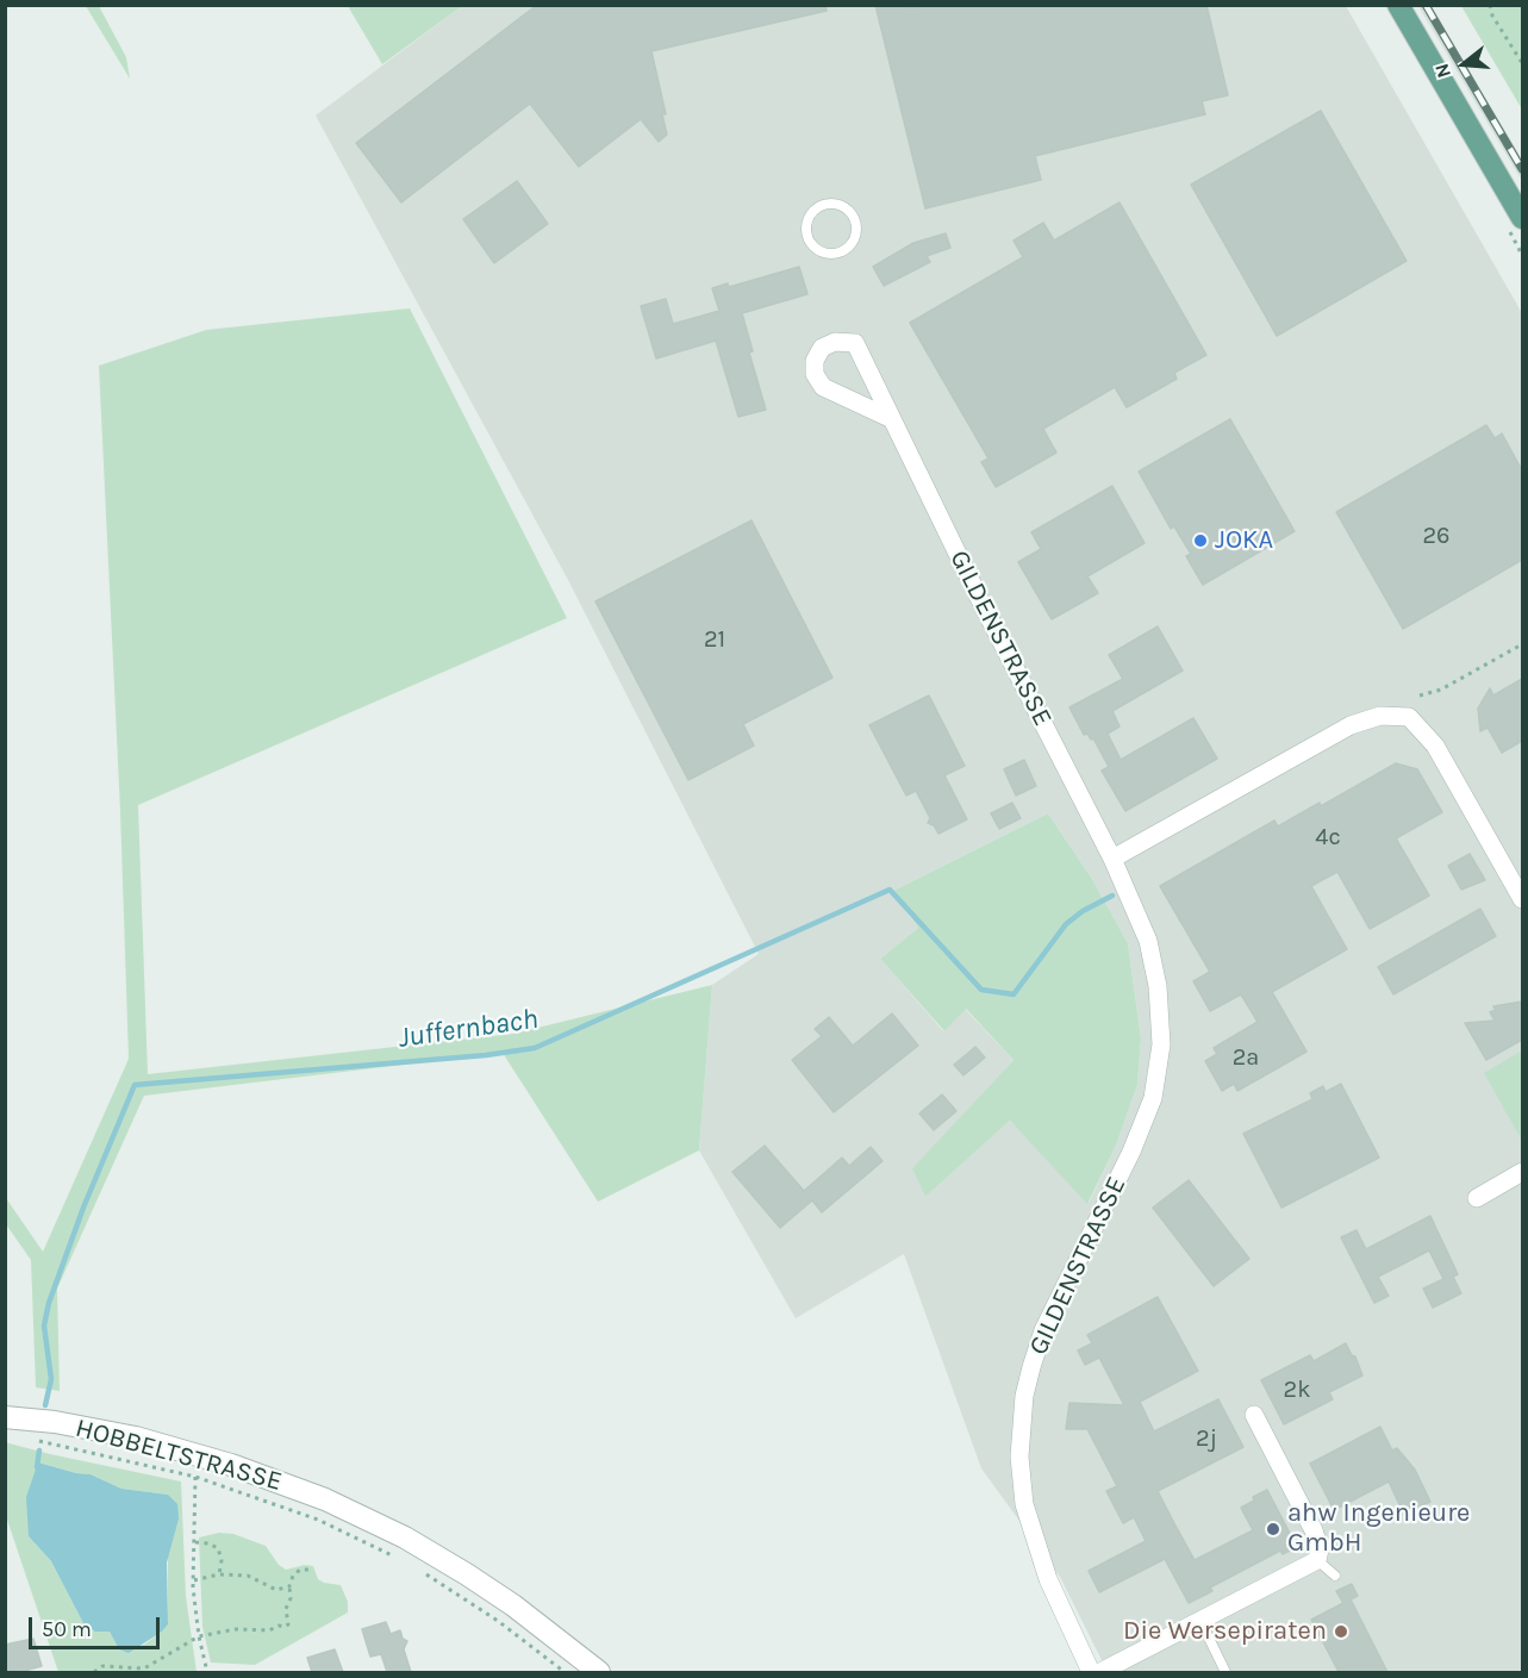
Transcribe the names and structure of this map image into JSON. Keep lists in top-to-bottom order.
{
  "streets": {
    "street": ["GILDENSTRASSE", "HOBBELTSTRASSE"]
  },
  "water": ["Juffernbach"],
  "places": ["JOKA", "ahw Ingenieure GmbH", "Die Wersepiraten"],
  "house_numbers": [
    "26",
    "21",
    "4c",
    "2a",
    "2k",
    "2j"
  ],
  "scale_bar": "50 m",
  "north": "left"
}
